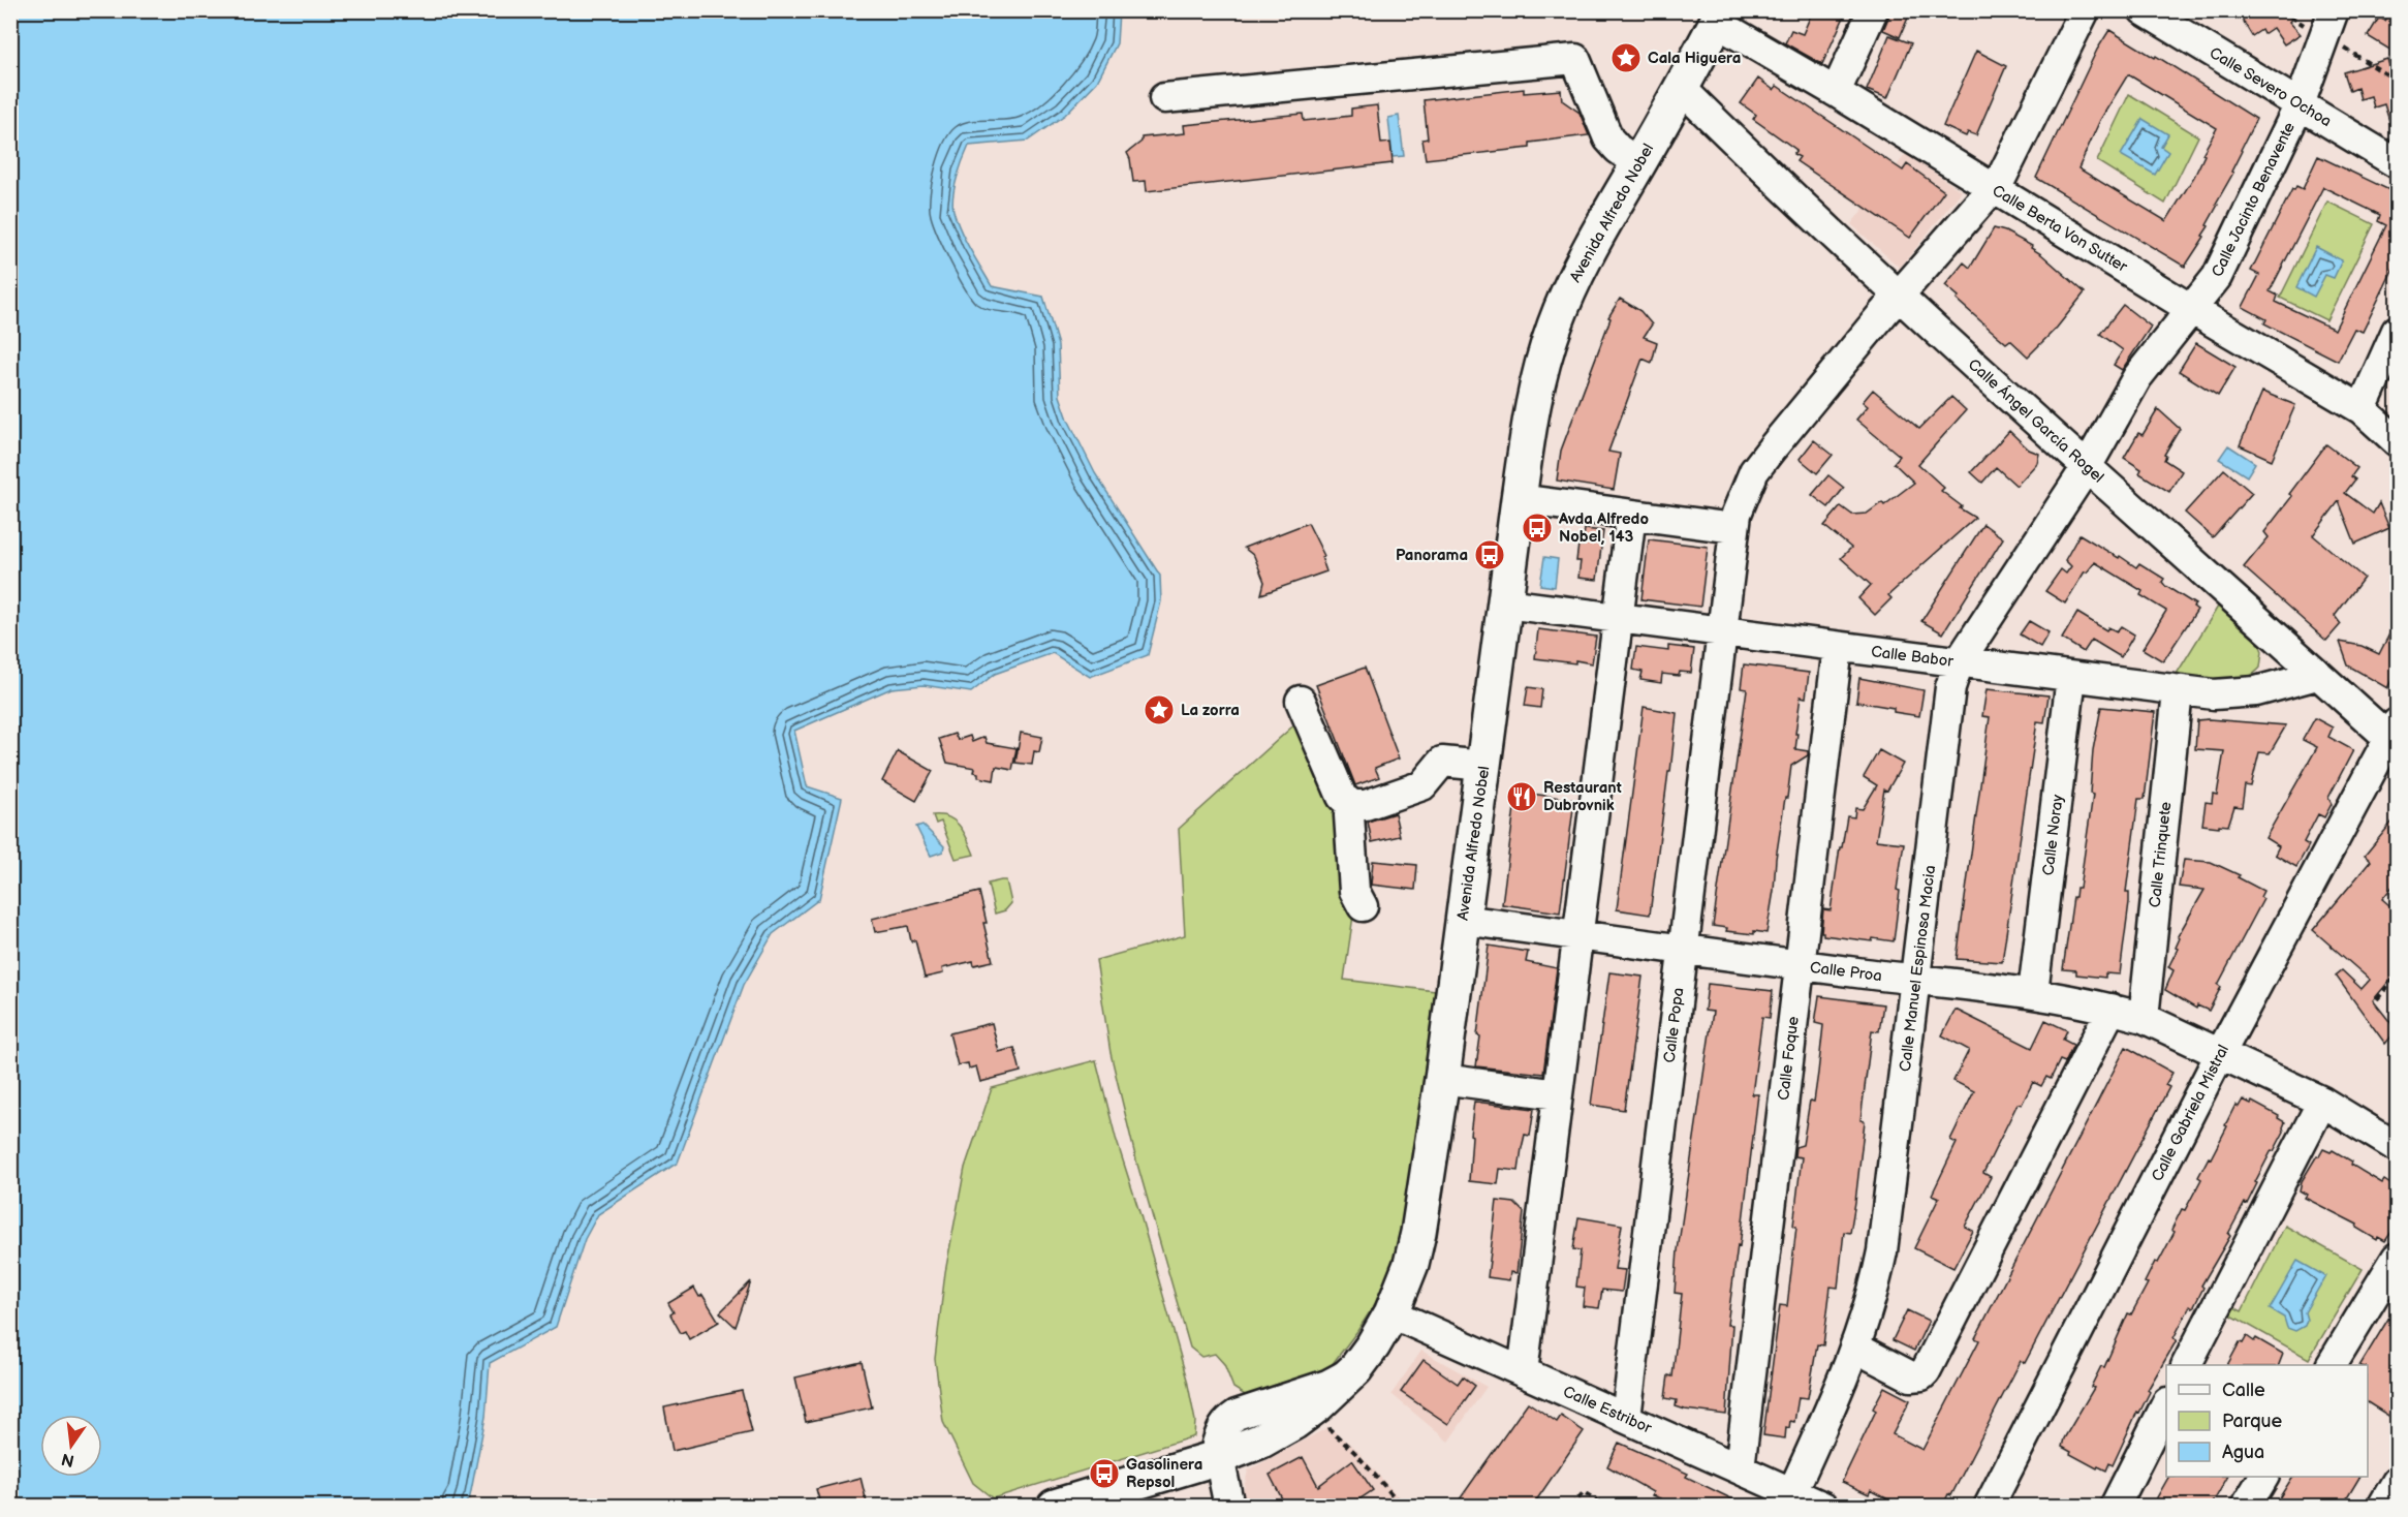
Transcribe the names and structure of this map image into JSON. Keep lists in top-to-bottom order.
{
  "streets": {
    "main road": ["Avenida Alfredo Nobel"],
    "street": [
      "Calle Severo Ochoa",
      "Calle Jacinto Benavente",
      "Calle Berta Von Sutter",
      "Calle Ángel García Rogel",
      "Calle Babor",
      "Calle Noray",
      "Calle Trinquete",
      "Calle Manuel Espinosa Macia",
      "Calle Proa",
      "Calle Popa",
      "Calle Foque",
      "Calle Gabriela Mistral",
      "Calle Estribor"
    ]
  },
  "crossings": [
    ["Calle Severo Ochoa", "Calle Jacinto Benavente"],
    ["Calle Jacinto Benavente", "Calle Berta Von Sutter"],
    ["Calle Jacinto Benavente", "Calle Ángel García Rogel"],
    ["Calle Jacinto Benavente", "Calle Manuel Espinosa Macia"],
    ["Avenida Alfredo Nobel", "Calle Berta Von Sutter"],
    ["Avenida Alfredo Nobel", "Calle Ángel García Rogel"],
    ["Avenida Alfredo Nobel", "Calle Babor"],
    ["Avenida Alfredo Nobel", "Calle Proa"],
    ["Avenida Alfredo Nobel", "Calle Estribor"],
    ["Calle Berta Von Sutter", "Calle Popa"],
    ["Calle Ángel García Rogel", "Calle Babor"],
    ["Calle Ángel García Rogel", "Calle Manuel Espinosa Macia"],
    ["Calle Ángel García Rogel", "Calle Popa"],
    ["Calle Ángel García Rogel", "Calle Gabriela Mistral"],
    ["Calle Babor", "Calle Noray"],
    ["Calle Babor", "Calle Trinquete"],
    ["Calle Babor", "Calle Manuel Espinosa Macia"],
    ["Calle Babor", "Calle Popa"],
    ["Calle Babor", "Calle Foque"],
    ["Calle Noray", "Calle Proa"],
    ["Calle Trinquete", "Calle Proa"],
    ["Calle Manuel Espinosa Macia", "Calle Proa"],
    ["Calle Manuel Espinosa Macia", "Calle Estribor"],
    ["Calle Proa", "Calle Popa"],
    ["Calle Proa", "Calle Foque"],
    ["Calle Proa", "Calle Gabriela Mistral"],
    ["Calle Popa", "Calle Estribor"],
    ["Calle Foque", "Calle Estribor"]
  ],
  "places": {
    "place": ["Cala Higuera", "La zorra"],
    "bus stop": ["Avda Alfredo Nobel, 143", "Panorama", "Gasolinera Repsol"],
    "restaurant": ["Restaurant Dubrovnik"]
  },
  "legend": ["Calle", "Parque", "Agua"],
  "north": "bottom"
}
